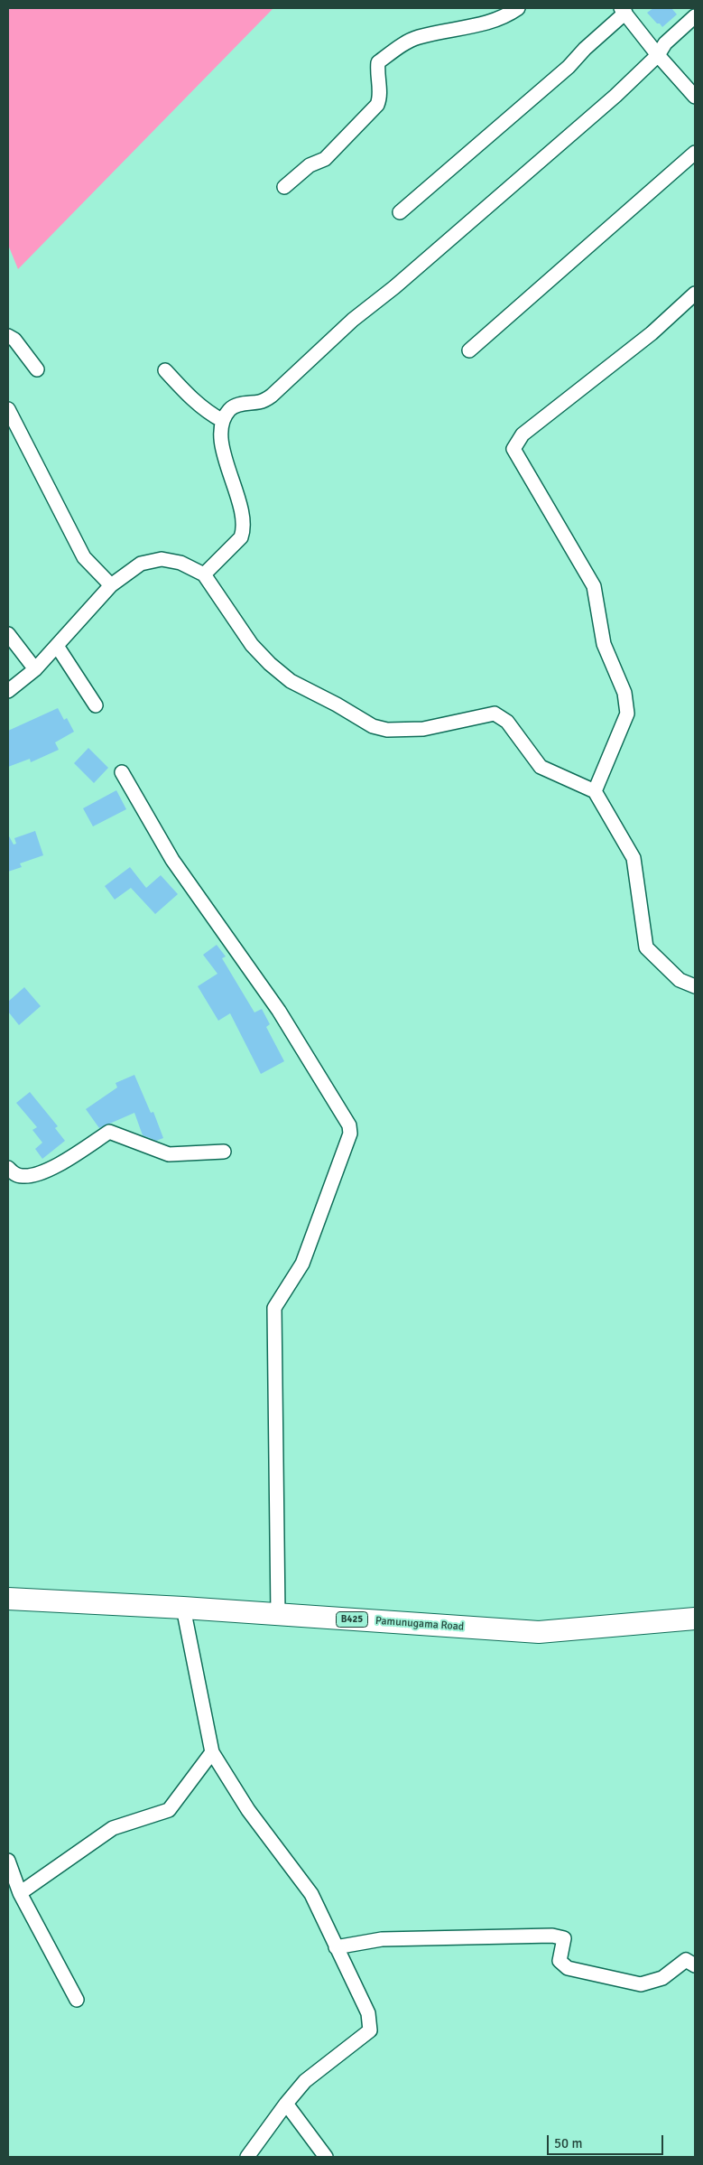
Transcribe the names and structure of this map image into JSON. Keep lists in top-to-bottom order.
{
  "streets": {
    "main road": ["B425", "Pamunugama Road"]
  },
  "scale_bar": "50 m"
}
